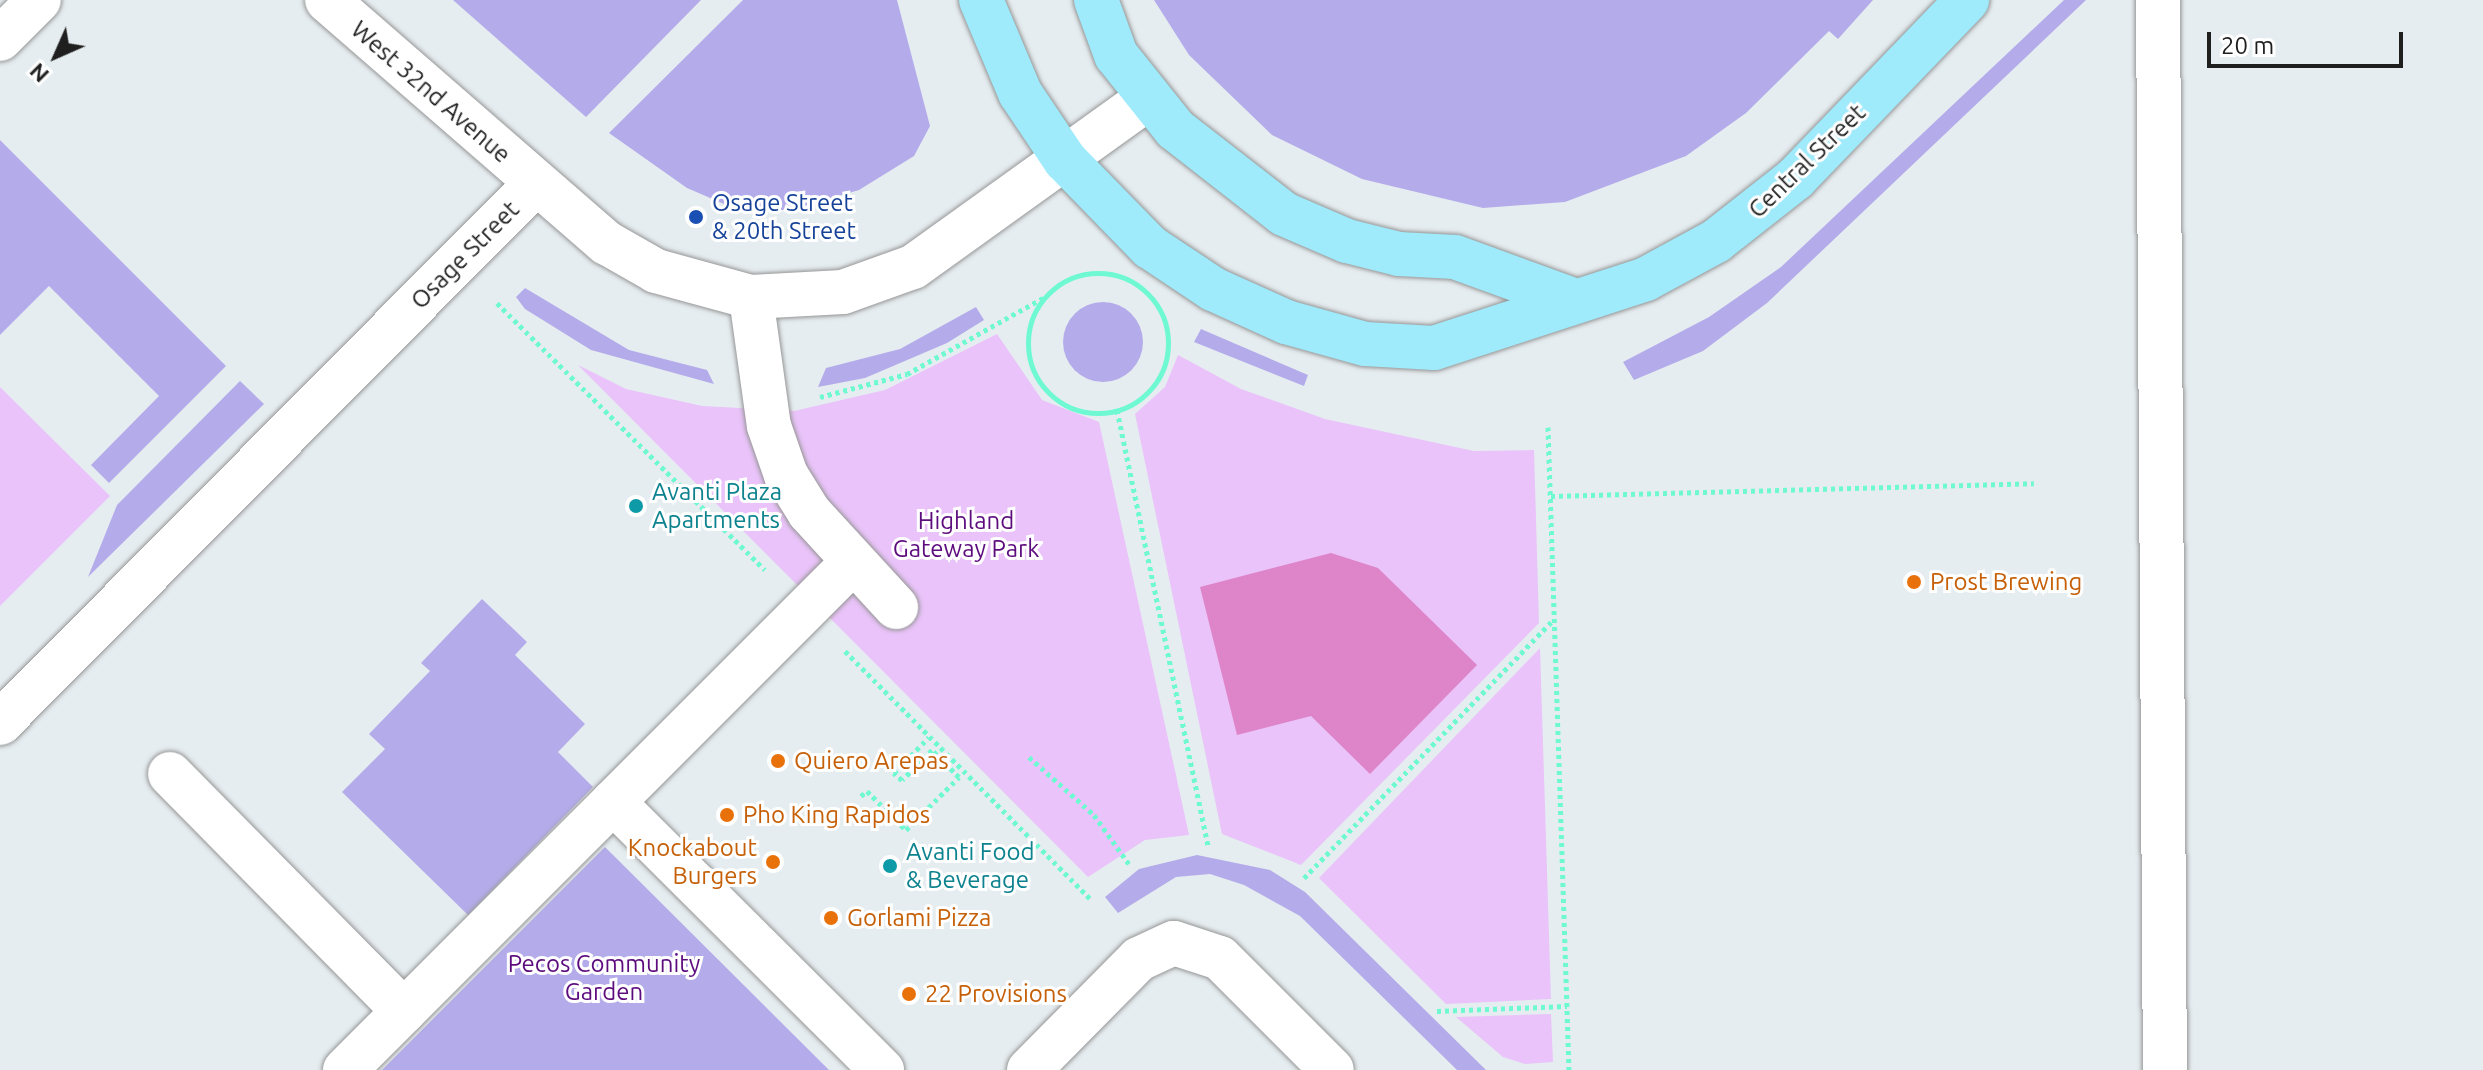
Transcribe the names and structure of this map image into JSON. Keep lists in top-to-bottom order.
{
  "streets": {
    "main road": ["Central Street"],
    "street": ["West 32nd Avenue", "Osage Street"]
  },
  "crossings": [
    ["West 32nd Avenue", "Osage Street"],
    ["Central Street", "Osage Street"]
  ],
  "parks": ["Highland Gateway Park", "Pecos Community Garden"],
  "places": [
    "Osage Street & 20th Street",
    "Avanti Plaza Apartments",
    "Prost Brewing",
    "Quiero Arepas",
    "Pho King Rapidos",
    "Knockabout Burgers",
    "Avanti Food & Beverage",
    "Gorlami Pizza",
    "22 Provisions"
  ],
  "scale_bar": "20 m",
  "north": "bottom left"
}
